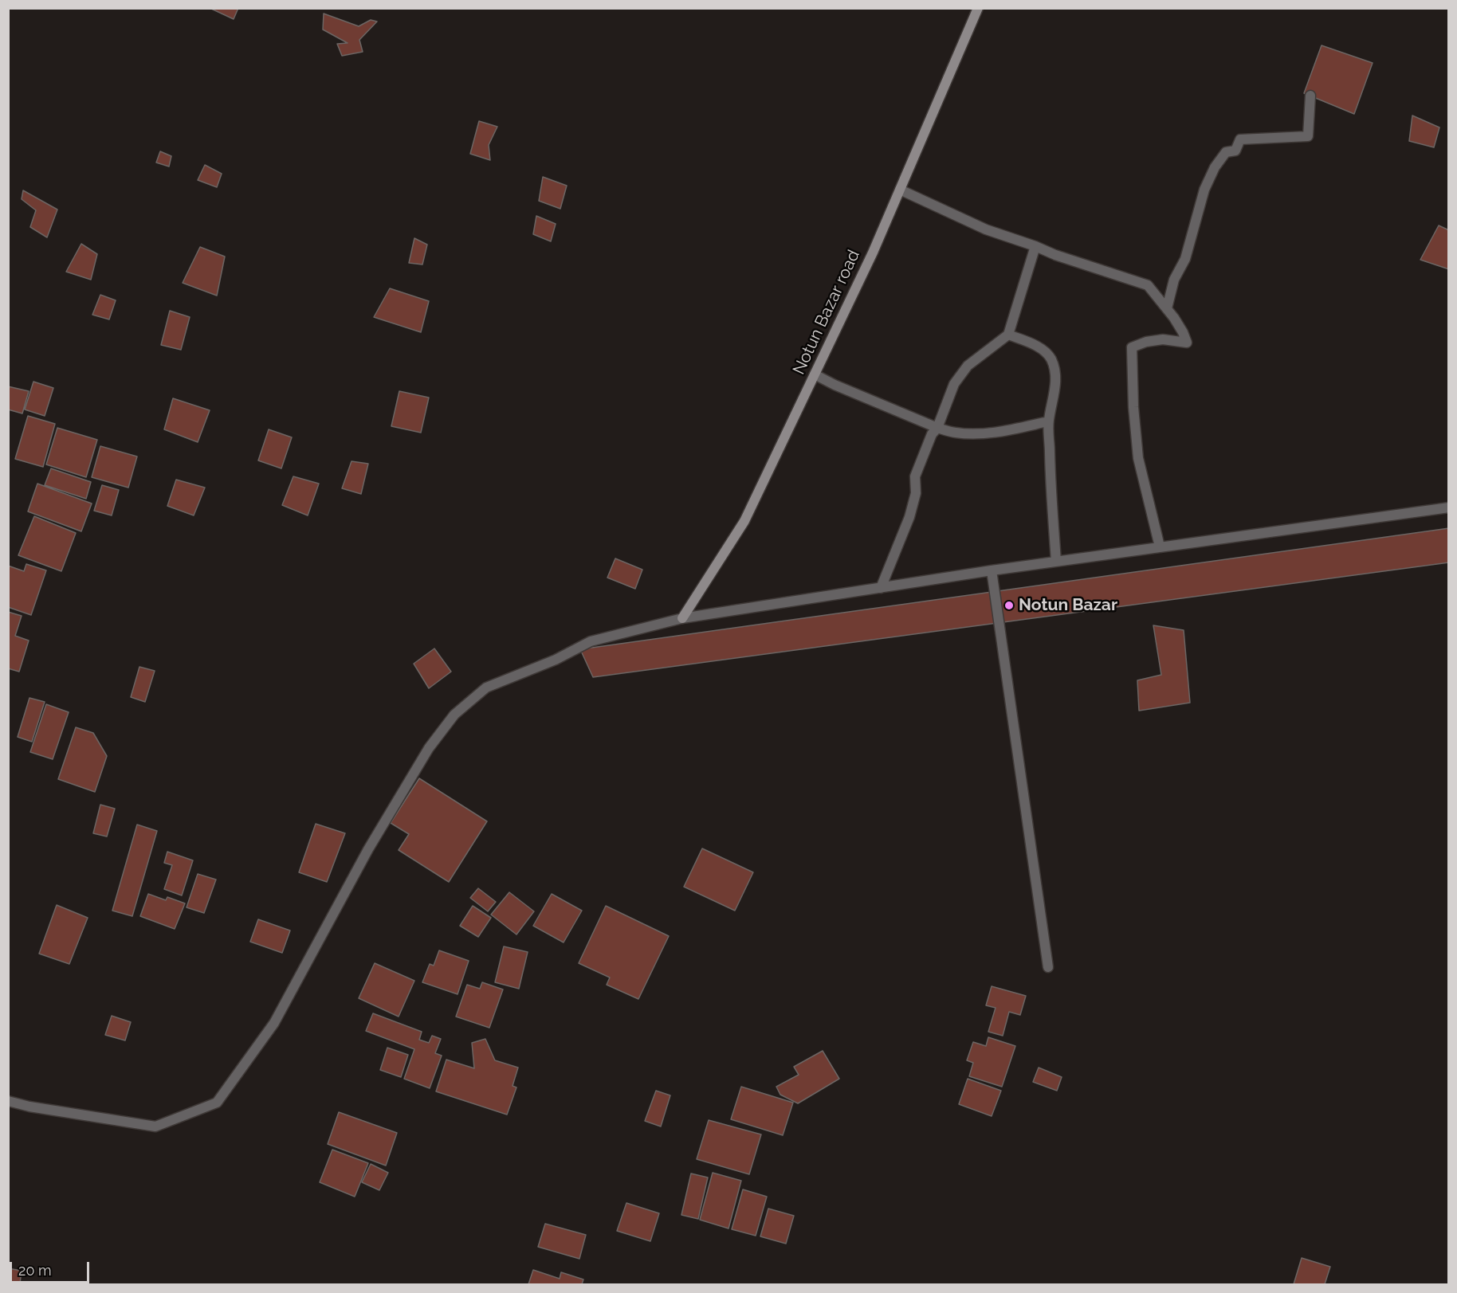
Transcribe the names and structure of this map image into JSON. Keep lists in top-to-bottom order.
{
  "streets": {
    "street": ["Notun Bazar road"]
  },
  "places": ["Notun Bazar"],
  "scale_bar": "20 m"
}
